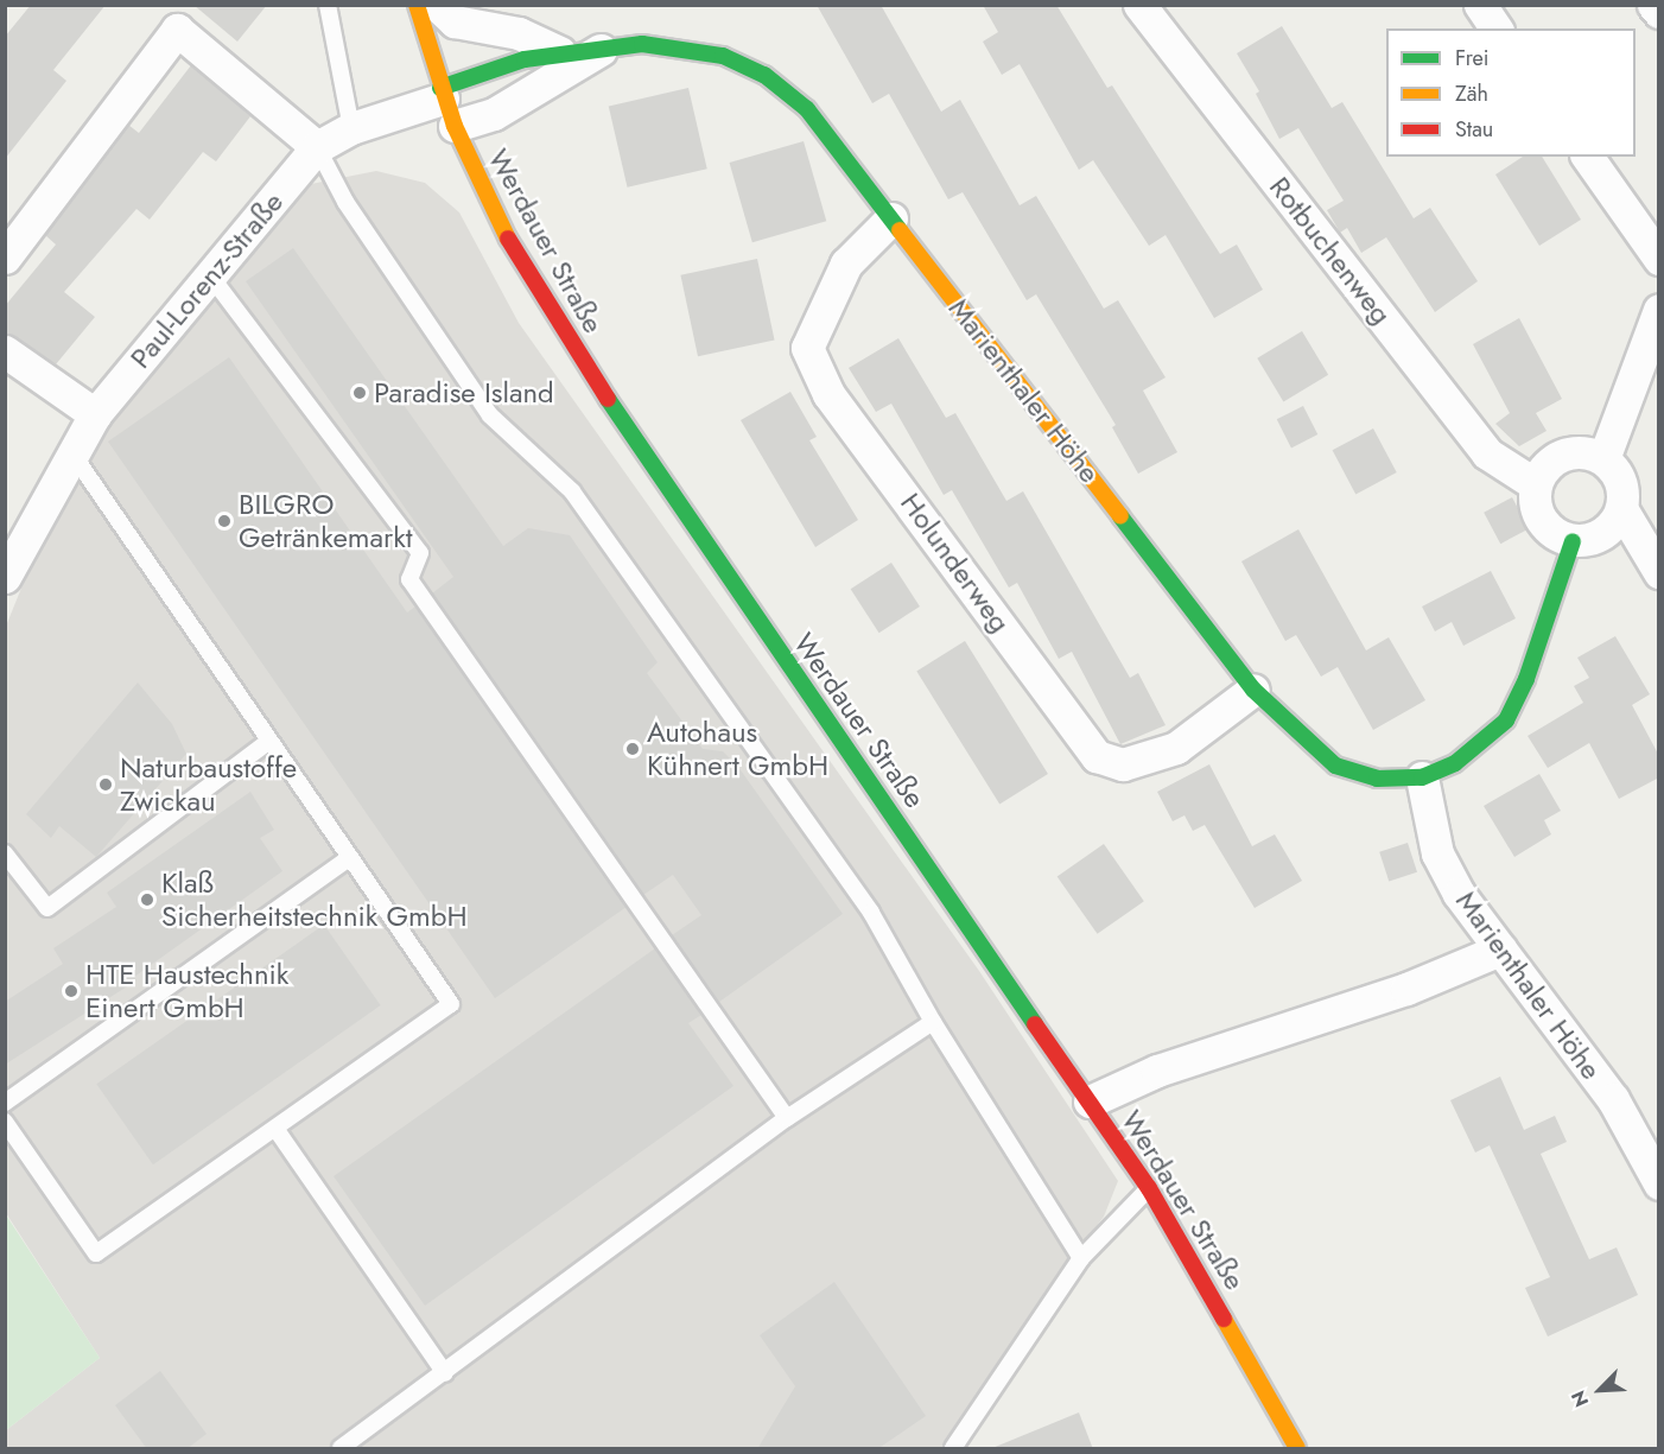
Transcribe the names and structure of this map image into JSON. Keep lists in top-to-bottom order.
{
  "streets": {
    "main road": ["Werdauer Straße", "Marienthaler Höhe"],
    "street": ["Rotbuchenweg", "Paul-Lorenz-Straße", "Holunderweg"]
  },
  "crossings": [
    ["Werdauer Straße", "Paul-Lorenz-Straße"],
    ["Werdauer Straße", "Marienthaler Höhe"],
    ["Rotbuchenweg", "Marienthaler Höhe"],
    ["Paul-Lorenz-Straße", "Marienthaler Höhe"],
    ["Marienthaler Höhe", "Holunderweg"]
  ],
  "places": [
    "Paradise Island",
    "BILGRO Getränkemarkt",
    "Autohaus Kühnert GmbH",
    "Naturbaustoffe Zwickau",
    "Klaß Sicherheitstechnik GmbH",
    "HTE Haustechnik Einert GmbH"
  ],
  "legend": ["Frei", "Zäh", "Stau"],
  "north": "bottom left"
}
